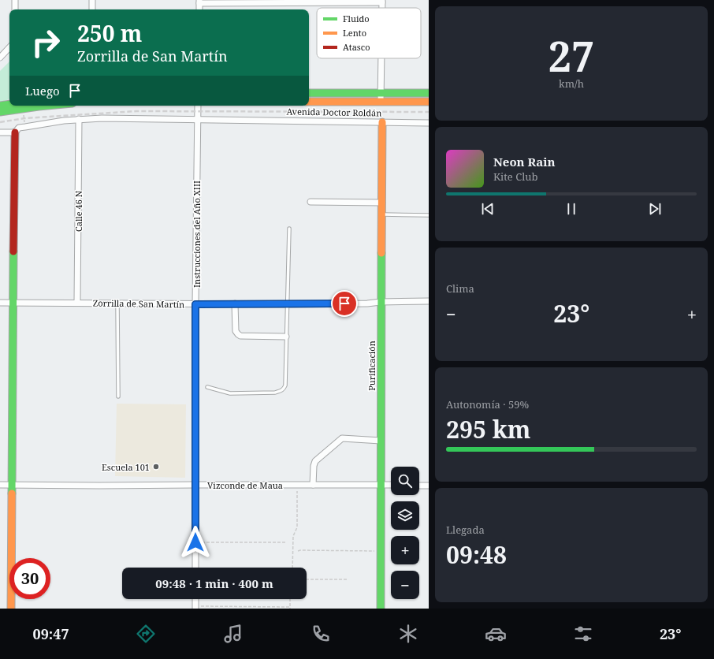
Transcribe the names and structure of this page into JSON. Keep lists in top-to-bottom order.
{
  "streets": {
    "street": [
      "Avenida Doctor Roldán",
      "Calle 46 N",
      "Instrucciones del Año XIII",
      "Zorrilla de San Martín",
      "Purificación",
      "Vizconde de Maua"
    ]
  },
  "crossings": [
    ["Avenida Doctor Roldán", "Calle 46 N"],
    ["Avenida Doctor Roldán", "Instrucciones del Año XIII"],
    ["Avenida Doctor Roldán", "Purificación"],
    ["Calle 46 N", "Zorrilla de San Martín"],
    ["Instrucciones del Año XIII", "Zorrilla de San Martín"],
    ["Instrucciones del Año XIII", "Vizconde de Maua"],
    ["Zorrilla de San Martín", "Purificación"],
    ["Purificación", "Vizconde de Maua"]
  ],
  "places": ["Escuela 101"],
  "legend": ["Fluido", "Lento", "Atasco"],
  "page": {
    "tile": [
      ["27", "km/h"],
      "Clima",
      ["Autonomía · 59%", "295 km"],
      ["Llegada", "09:48"]
    ],
    "turn": ["250 m", "Zorrilla de San Martín"],
    "then": "Luego",
    "song": ["Neon Rain", "Kite Club"],
    "heat": ["−", "23°", "+"],
    "map_buttons": ["+", "−"],
    "limit": "30",
    "trip": "09:48 · 1 min · 400 m",
    "tabs": ["09:47", "23°"]
  }
}
